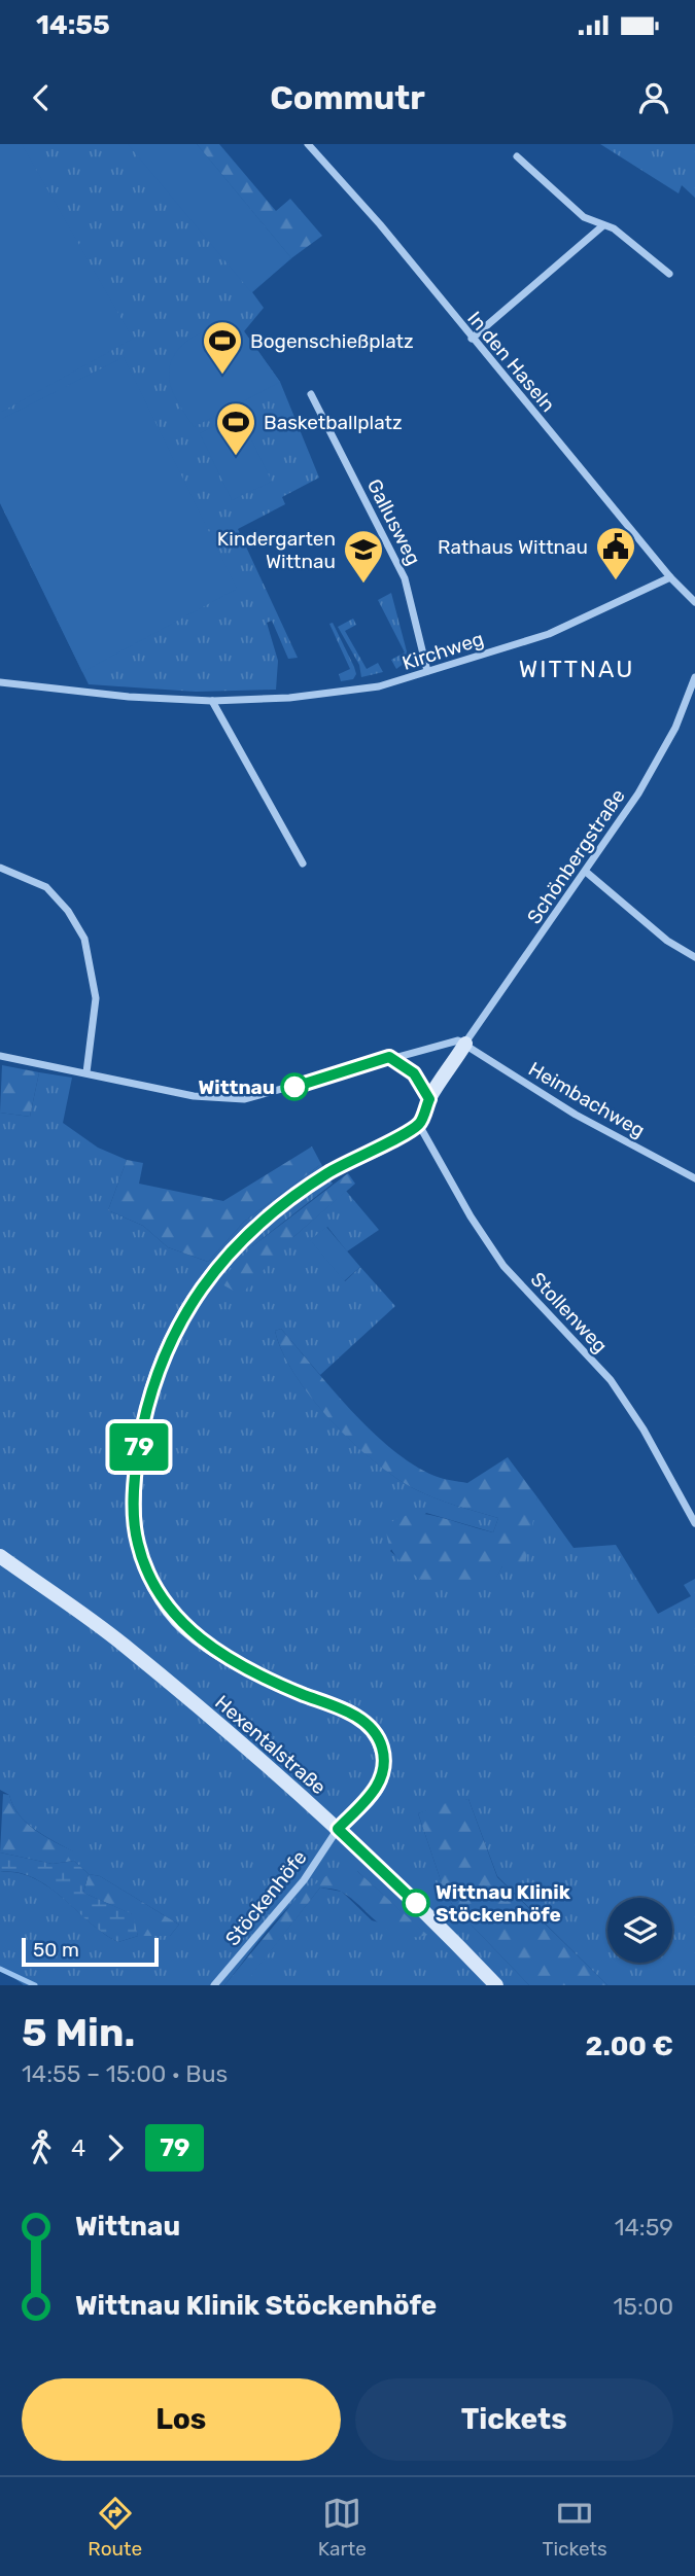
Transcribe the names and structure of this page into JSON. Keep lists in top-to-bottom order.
{
  "streets": {
    "street": [
      "In den Haseln",
      "Gallusweg",
      "Kirchweg",
      "Schönbergstraße",
      "Heimbachweg",
      "Stollenweg",
      "Hexentalstraße",
      "Stöckenhöfe"
    ]
  },
  "crossings": [
    ["In den Haseln", "Kirchweg"],
    ["Gallusweg", "Kirchweg"],
    ["Schönbergstraße", "Heimbachweg"],
    ["Hexentalstraße", "Stöckenhöfe"]
  ],
  "districts": ["WITTNAU"],
  "places": {
    "sports": ["Bogenschießplatz", "Basketballplatz"],
    "public building": ["Rathaus Wittnau"],
    "school or university": ["Kindergarten Wittnau"],
    "other": ["Wittnau", "Wittnau Klinik Stöckenhöfe"]
  },
  "lines": ["bus line 79"],
  "scale_bar": "50 m",
  "page": {
    "status": "14:55",
    "header": "Commutr",
    "on_map": "79",
    "scale": "50 m",
    "heading": ["5 Min.", "14:55 – 15:00 · Bus", "2.00 €"],
    "legs": ["4", "79"],
    "list": [
      {
        "name": "Wittnau",
        "value": "14:59"
      },
      {
        "name": "Wittnau Klinik Stöckenhöfe",
        "value": "15:00"
      }
    ],
    "buttons": ["Los", "Tickets"],
    "tabs": ["Route", "Karte", "Tickets"]
  }
}
